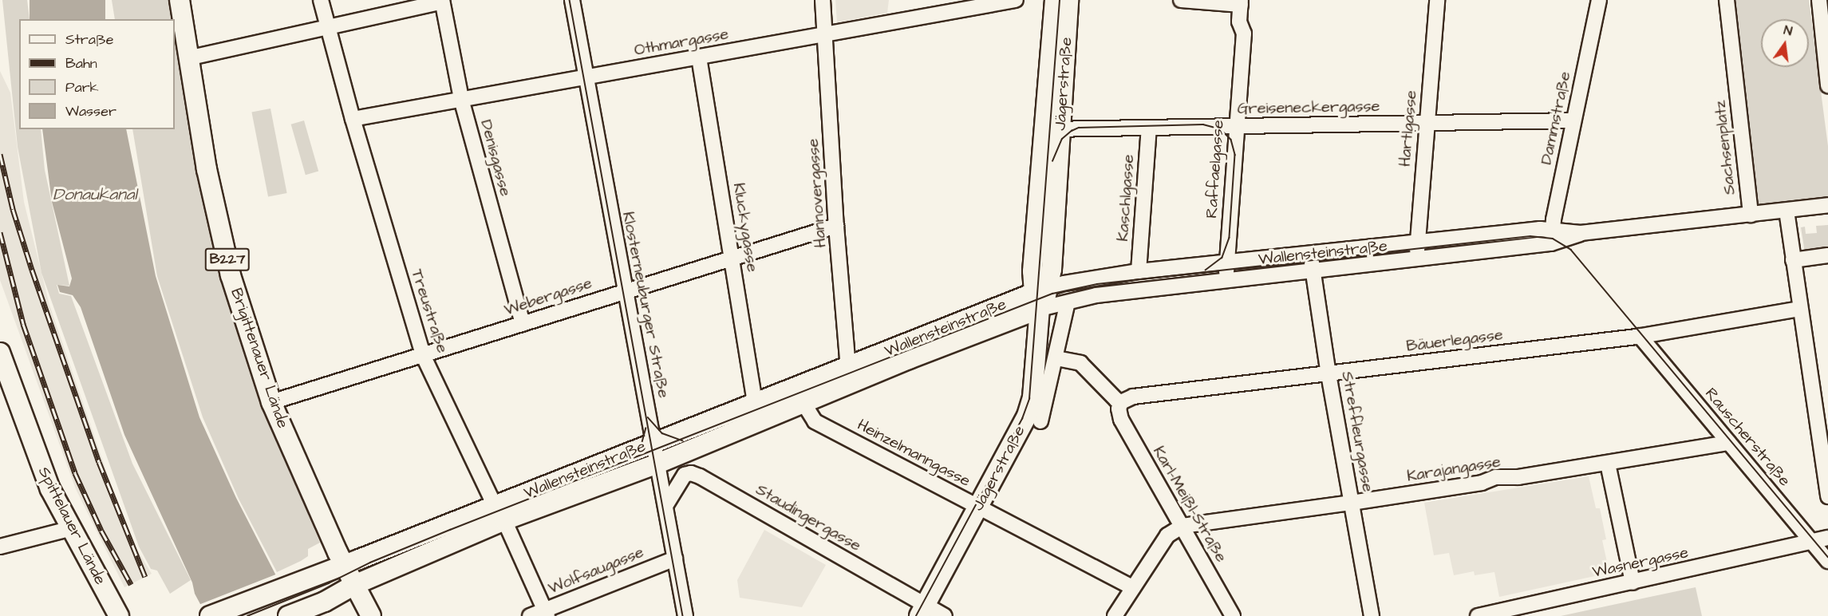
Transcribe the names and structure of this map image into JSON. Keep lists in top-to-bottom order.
{
  "streets": {
    "main road": [
      "Jägerstraße",
      "Wallensteinstraße",
      "B227",
      "Brigittenauer Lände",
      "Spittelauer Lände"
    ],
    "street": [
      "Othmargasse",
      "Greiseneckergasse",
      "Dammstraße",
      "Hartlgasse",
      "Sachsenplatz",
      "Denisgasse",
      "Raffaelgasse",
      "Hannovergasse",
      "Kaschlgasse",
      "Kluckygasse",
      "Webergasse",
      "Klosterneuburger Straße",
      "Treustraße",
      "Bäuerlegasse",
      "Streffleurgasse",
      "Rauscherstraße",
      "Heinzelmanngasse",
      "Karajangasse",
      "Karl-Meißl-Straße",
      "Staudingergasse",
      "Wasnergasse",
      "Wolfsaugasse"
    ]
  },
  "crossings": [
    ["Othmargasse", "Denisgasse"],
    ["Othmargasse", "Hannovergasse"],
    ["Othmargasse", "Kluckygasse"],
    ["Othmargasse", "Klosterneuburger Straße"],
    ["Othmargasse", "Treustraße"],
    ["Jägerstraße", "Greiseneckergasse"],
    ["Jägerstraße", "Wallensteinstraße"],
    ["Jägerstraße", "Heinzelmanngasse"],
    ["Jägerstraße", "Staudingergasse"],
    ["Greiseneckergasse", "Dammstraße"],
    ["Greiseneckergasse", "Hartlgasse"],
    ["Greiseneckergasse", "Raffaelgasse"],
    ["Greiseneckergasse", "Kaschlgasse"],
    ["Dammstraße", "Wallensteinstraße"],
    ["Hartlgasse", "Wallensteinstraße"],
    ["Sachsenplatz", "Wallensteinstraße"],
    ["Denisgasse", "Webergasse"],
    ["Raffaelgasse", "Wallensteinstraße"],
    ["Hannovergasse", "Wallensteinstraße"],
    ["Hannovergasse", "Webergasse"],
    ["Kaschlgasse", "Wallensteinstraße"],
    ["Kluckygasse", "Wallensteinstraße"],
    ["Kluckygasse", "Webergasse"],
    ["Wallensteinstraße", "Klosterneuburger Straße"],
    ["Wallensteinstraße", "Treustraße"],
    ["Wallensteinstraße", "Brigittenauer Lände"],
    ["Wallensteinstraße", "Streffleurgasse"],
    ["Wallensteinstraße", "Heinzelmanngasse"],
    ["Webergasse", "Klosterneuburger Straße"],
    ["Webergasse", "Treustraße"],
    ["Webergasse", "Brigittenauer Lände"],
    ["Klosterneuburger Straße", "Staudingergasse"],
    ["Klosterneuburger Straße", "Wolfsaugasse"],
    ["Treustraße", "Wolfsaugasse"],
    ["Bäuerlegasse", "Streffleurgasse"],
    ["Bäuerlegasse", "Rauscherstraße"],
    ["Bäuerlegasse", "Karl-Meißl-Straße"],
    ["Streffleurgasse", "Karajangasse"],
    ["Rauscherstraße", "Karajangasse"],
    ["Rauscherstraße", "Wasnergasse"],
    ["Karajangasse", "Karl-Meißl-Straße"]
  ],
  "water": ["Donaukanal"],
  "legend": [
    "Straße",
    "Bahn",
    "Park",
    "Wasser"
  ],
  "north": "top"
}
